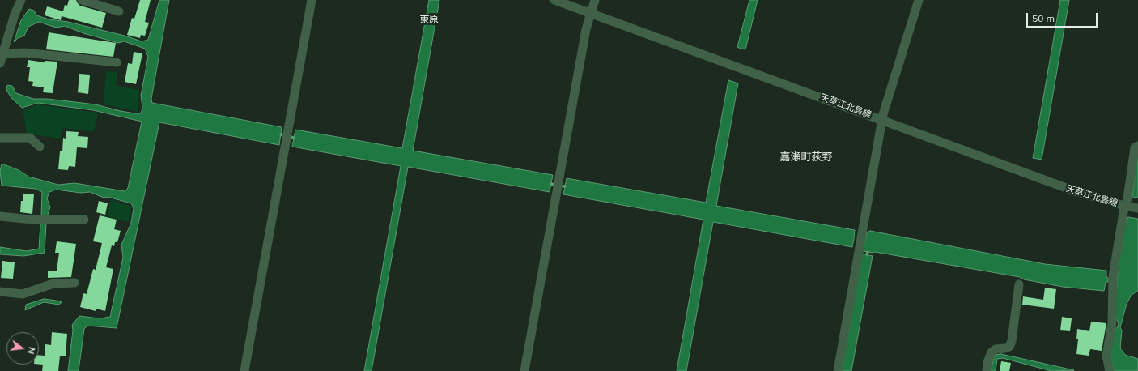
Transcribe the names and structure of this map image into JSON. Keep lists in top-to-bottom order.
{
  "streets": {
    "street": ["天草江北島線"]
  },
  "districts": ["東原", "嘉瀬町荻野"],
  "scale_bar": "50 m",
  "north": "right"
}
